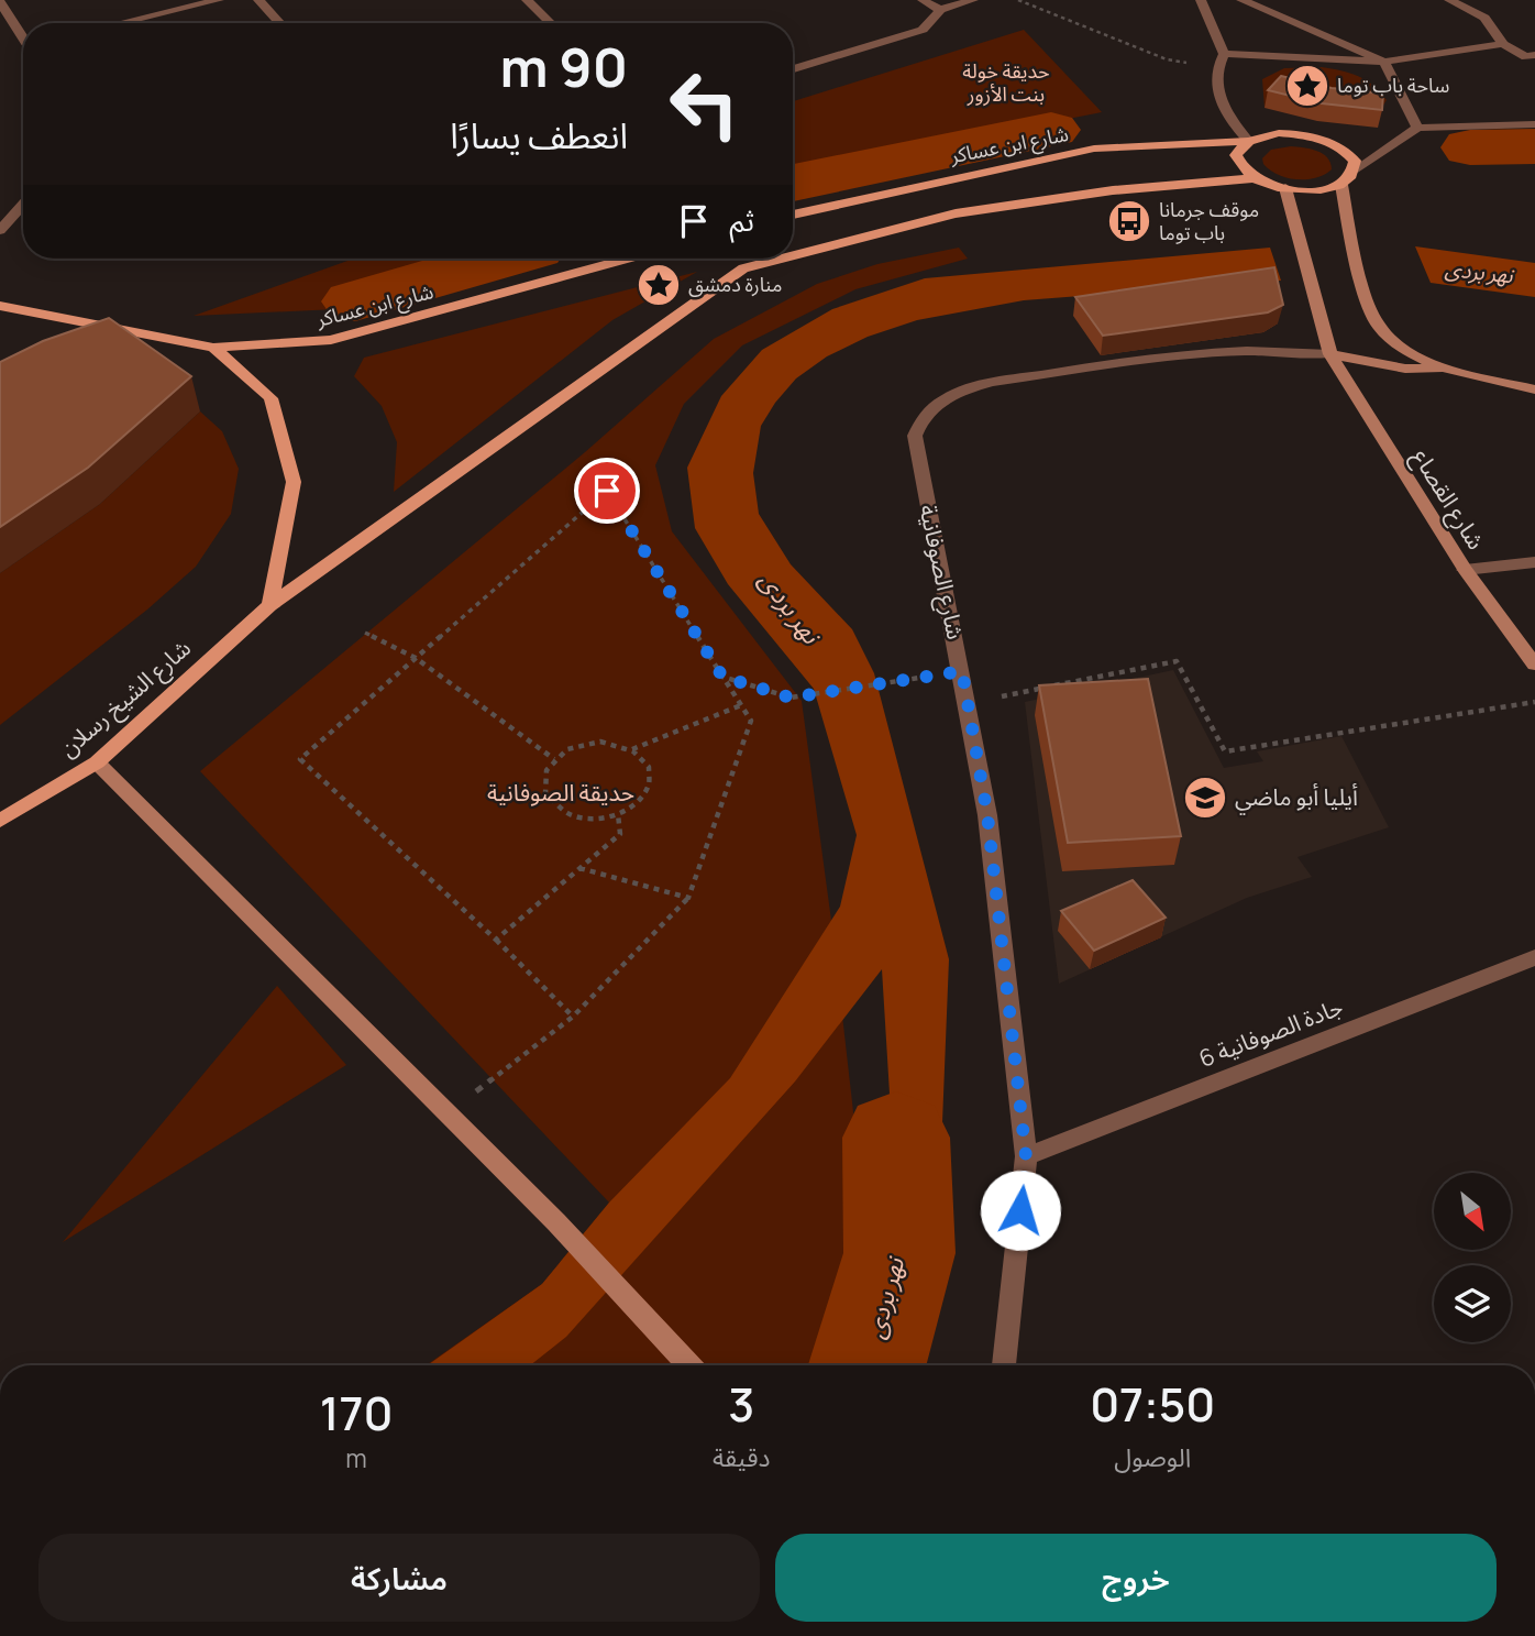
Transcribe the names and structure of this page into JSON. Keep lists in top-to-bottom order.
{
  "streets": {
    "main road": ["شارع ابن عساكر", "شارع الشيخ رسلان"],
    "street": ["شارع القصاع", "شارع الصوفانية", "جادة الصوفانية 6"]
  },
  "crossings": [
    ["شارع القصاع", "شارع الصوفانية"],
    ["شارع الصوفانية", "جادة الصوفانية 6"]
  ],
  "water": ["نهر بردى"],
  "parks": ["حديقة خولة بنت الأزور", "حديقة الصوفانية"],
  "places": {
    "place": ["ساحة باب توما", "منارة دمشق"],
    "bus stop": ["موقف جرمانا باب توما"],
    "school or university": ["أيليا أبو ماضي"]
  },
  "north": "bottom right",
  "page": {
    "turn": ["90 m", "انعطف يسارًا"],
    "then": "ثم",
    "eta": [
      "07:50",
      "الوصول",
      "3",
      "دقيقة",
      "170",
      "m"
    ],
    "buttons": ["خروج", "مشاركة"]
  }
}
